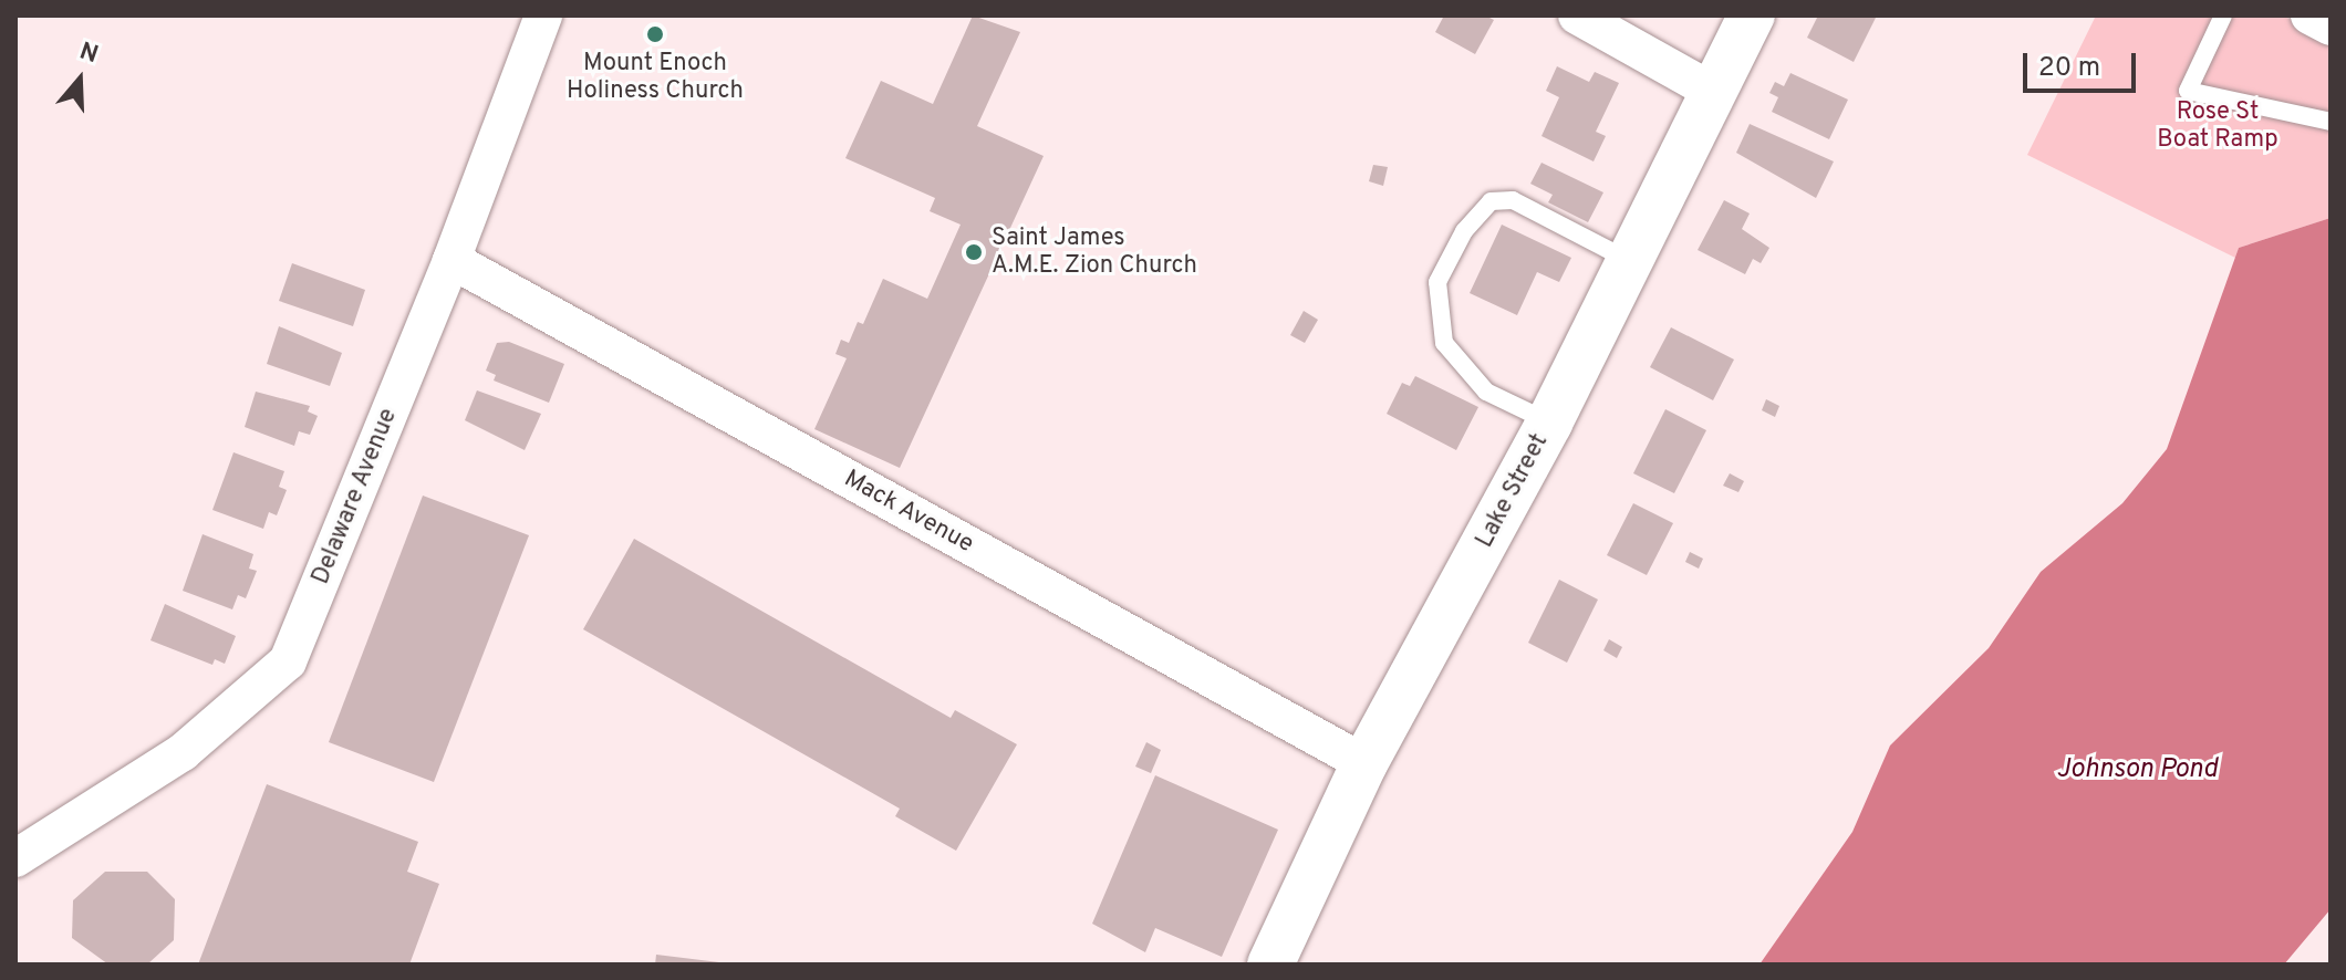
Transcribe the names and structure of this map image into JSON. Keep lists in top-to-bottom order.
{
  "streets": {
    "street": ["Lake Street", "Delaware Avenue", "Mack Avenue"]
  },
  "crossings": [
    ["Lake Street", "Mack Avenue"],
    ["Delaware Avenue", "Mack Avenue"]
  ],
  "water": ["Johnson Pond"],
  "parks": ["Rose St Boat Ramp"],
  "places": ["Mount Enoch Holiness Church", "Saint James A.M.E. Zion Church"],
  "scale_bar": "20 m",
  "north": "top"
}
